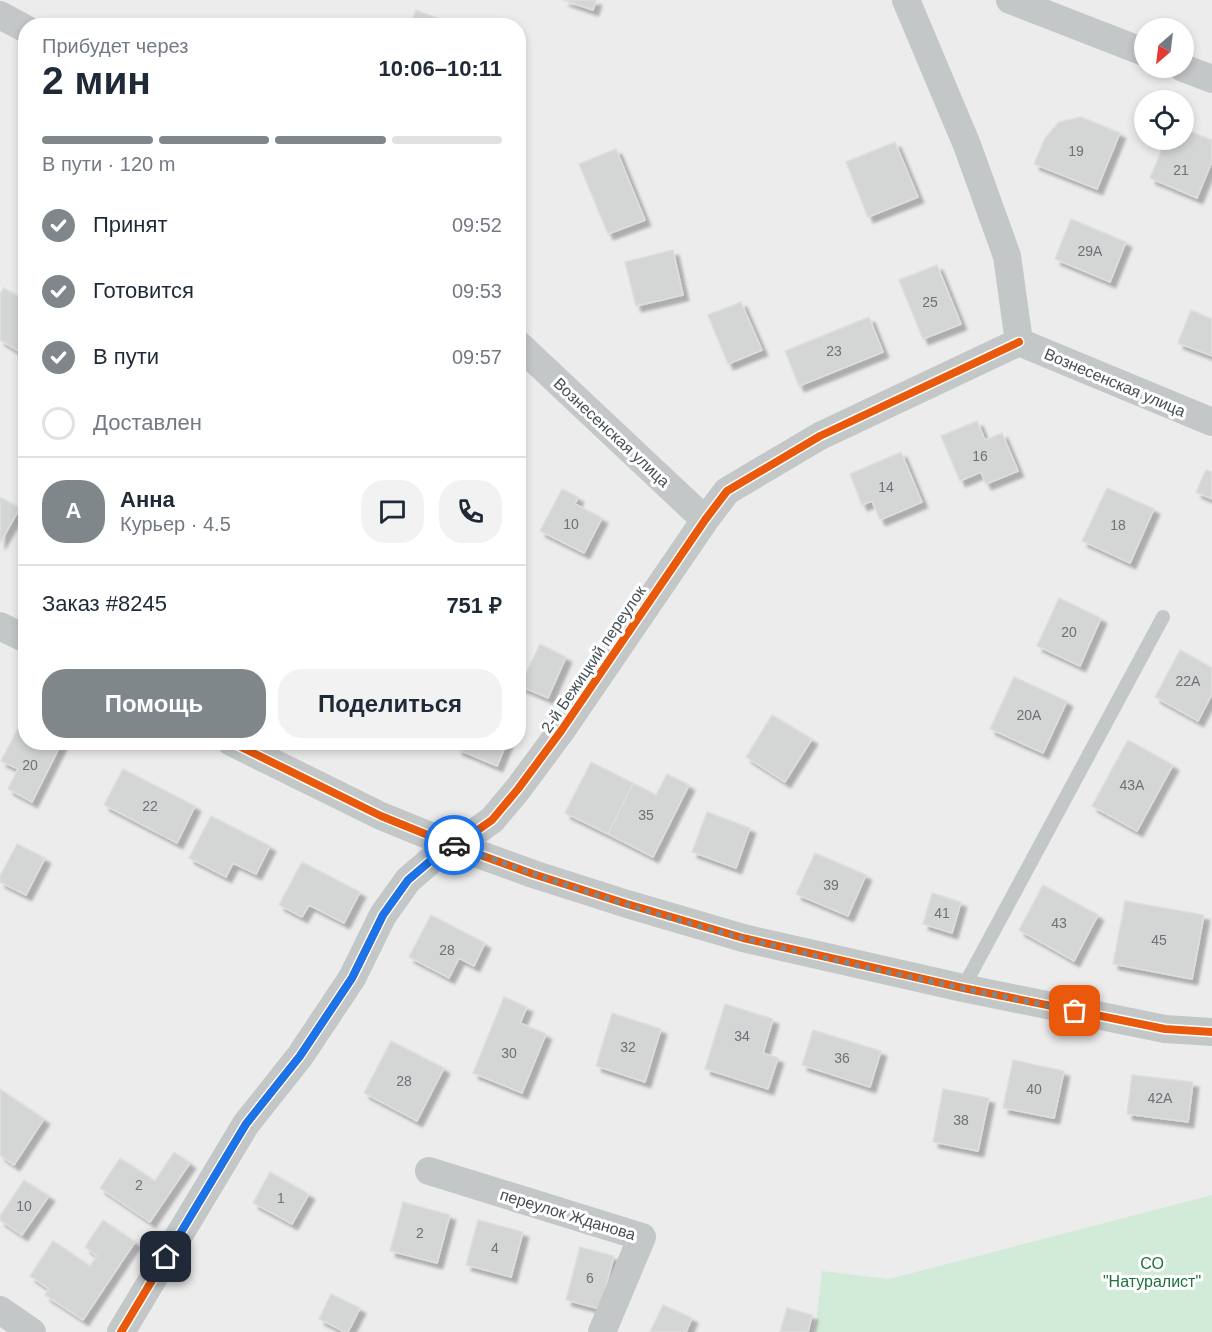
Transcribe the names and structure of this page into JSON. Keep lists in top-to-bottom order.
{
  "streets": {
    "street": ["Вознесенская улица", "2-й Бежицкий переулок", "переулок Жданова"]
  },
  "crossings": [
    ["Вознесенская улица", "2-й Бежицкий переулок"]
  ],
  "parks": ["СО \"Натуралист\""],
  "house_numbers": [
    "19",
    "21",
    "29А",
    "25",
    "23",
    "16",
    "14",
    "10",
    "18",
    "20",
    "22А",
    "20А",
    "20",
    "43А",
    "22",
    "35",
    "39",
    "41",
    "43",
    "45",
    "28",
    "34",
    "32",
    "30",
    "36",
    "28",
    "40",
    "42А",
    "38",
    "2",
    "1",
    "10",
    "2",
    "4",
    "6"
  ],
  "north": "bottom left",
  "page": {
    "heading": ["2 мин", "Прибудет через", "10:06–10:11"],
    "panel": [
      "Анна",
      "Курьер · 4.5",
      "Заказ #8245",
      "751 ₽"
    ],
    "bar": "В пути · 120 m",
    "list": [
      ["Принят", "09:52"],
      ["Готовится", "09:53"],
      ["В пути", "09:57"],
      "Доставлен"
    ],
    "round": "А",
    "buttons": ["Помощь", "Поделиться"]
  }
}
